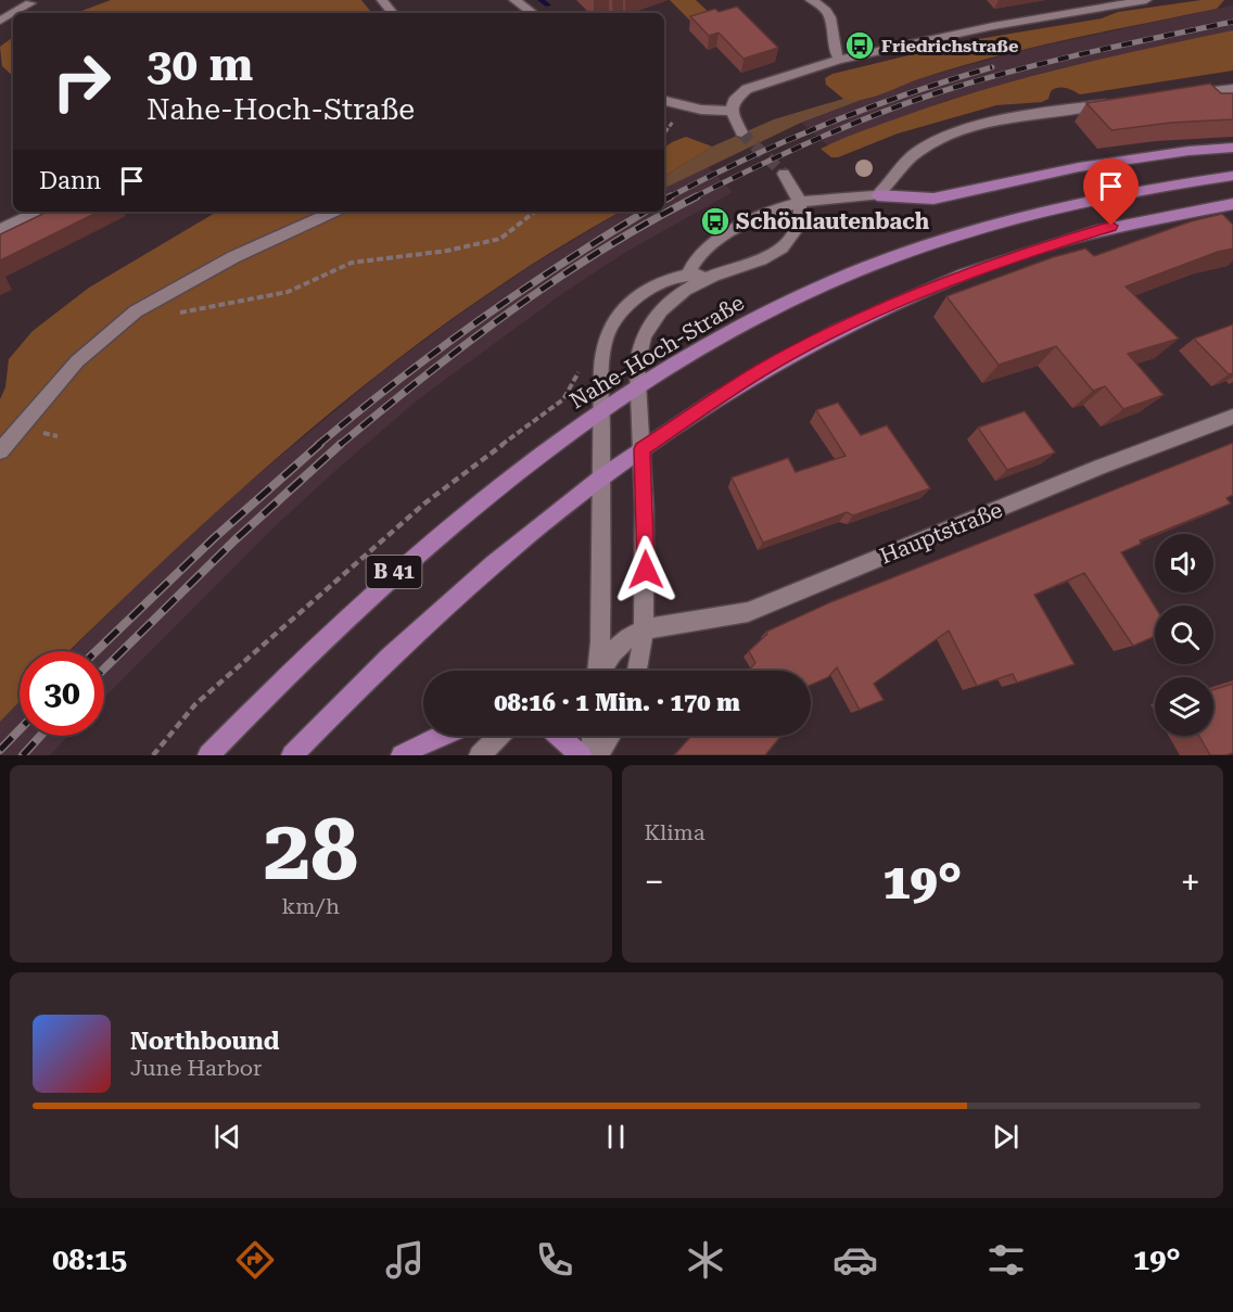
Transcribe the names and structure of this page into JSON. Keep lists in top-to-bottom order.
{
  "streets": {
    "main road": ["Nahe-Hoch-Straße", "B 41"],
    "street": ["Hauptstraße"]
  },
  "places": {
    "bus stop": ["Friedrichstraße", "Schönlautenbach"]
  },
  "page": {
    "turn": ["30 m", "Nahe-Hoch-Straße"],
    "then": "Dann",
    "limit": "30",
    "trip": "08:16 · 1 Min. · 170 m",
    "tile": [
      ["28", "km/h"],
      "Klima"
    ],
    "heat": ["−", "19°", "+"],
    "song": ["Northbound", "June Harbor"],
    "tabs": ["08:15", "19°"]
  }
}
